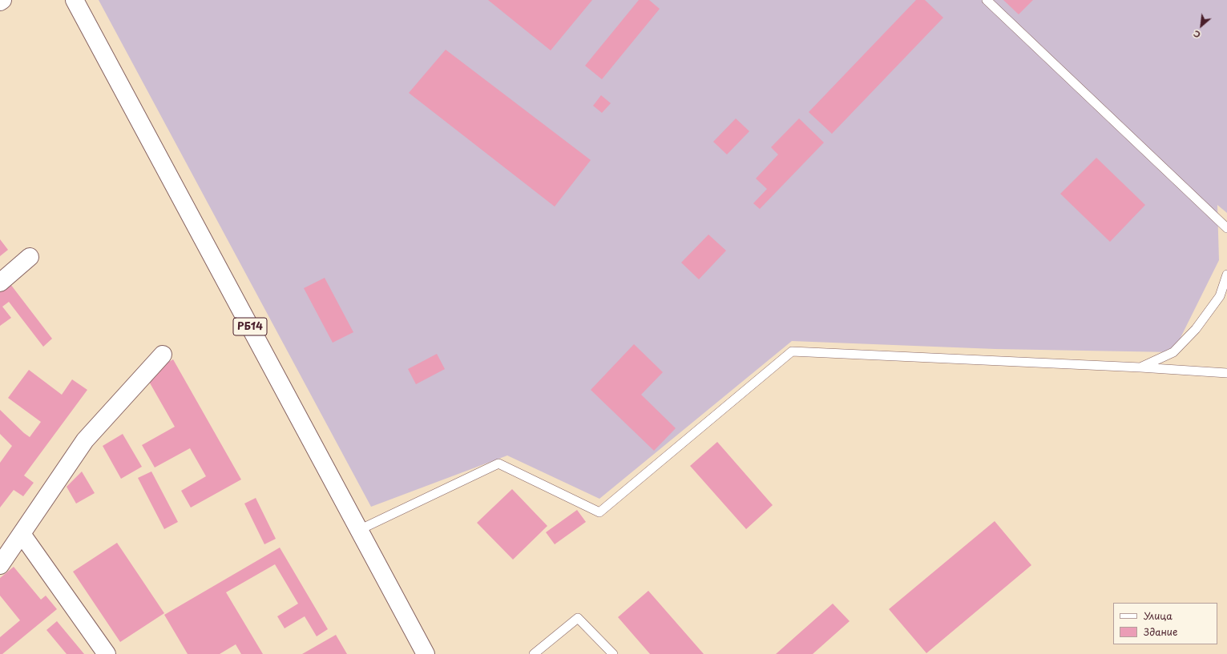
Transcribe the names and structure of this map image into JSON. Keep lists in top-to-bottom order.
{
  "streets": {
    "main road": ["РБ14"]
  },
  "legend": ["Улица", "Здание"],
  "north": "bottom left"
}
